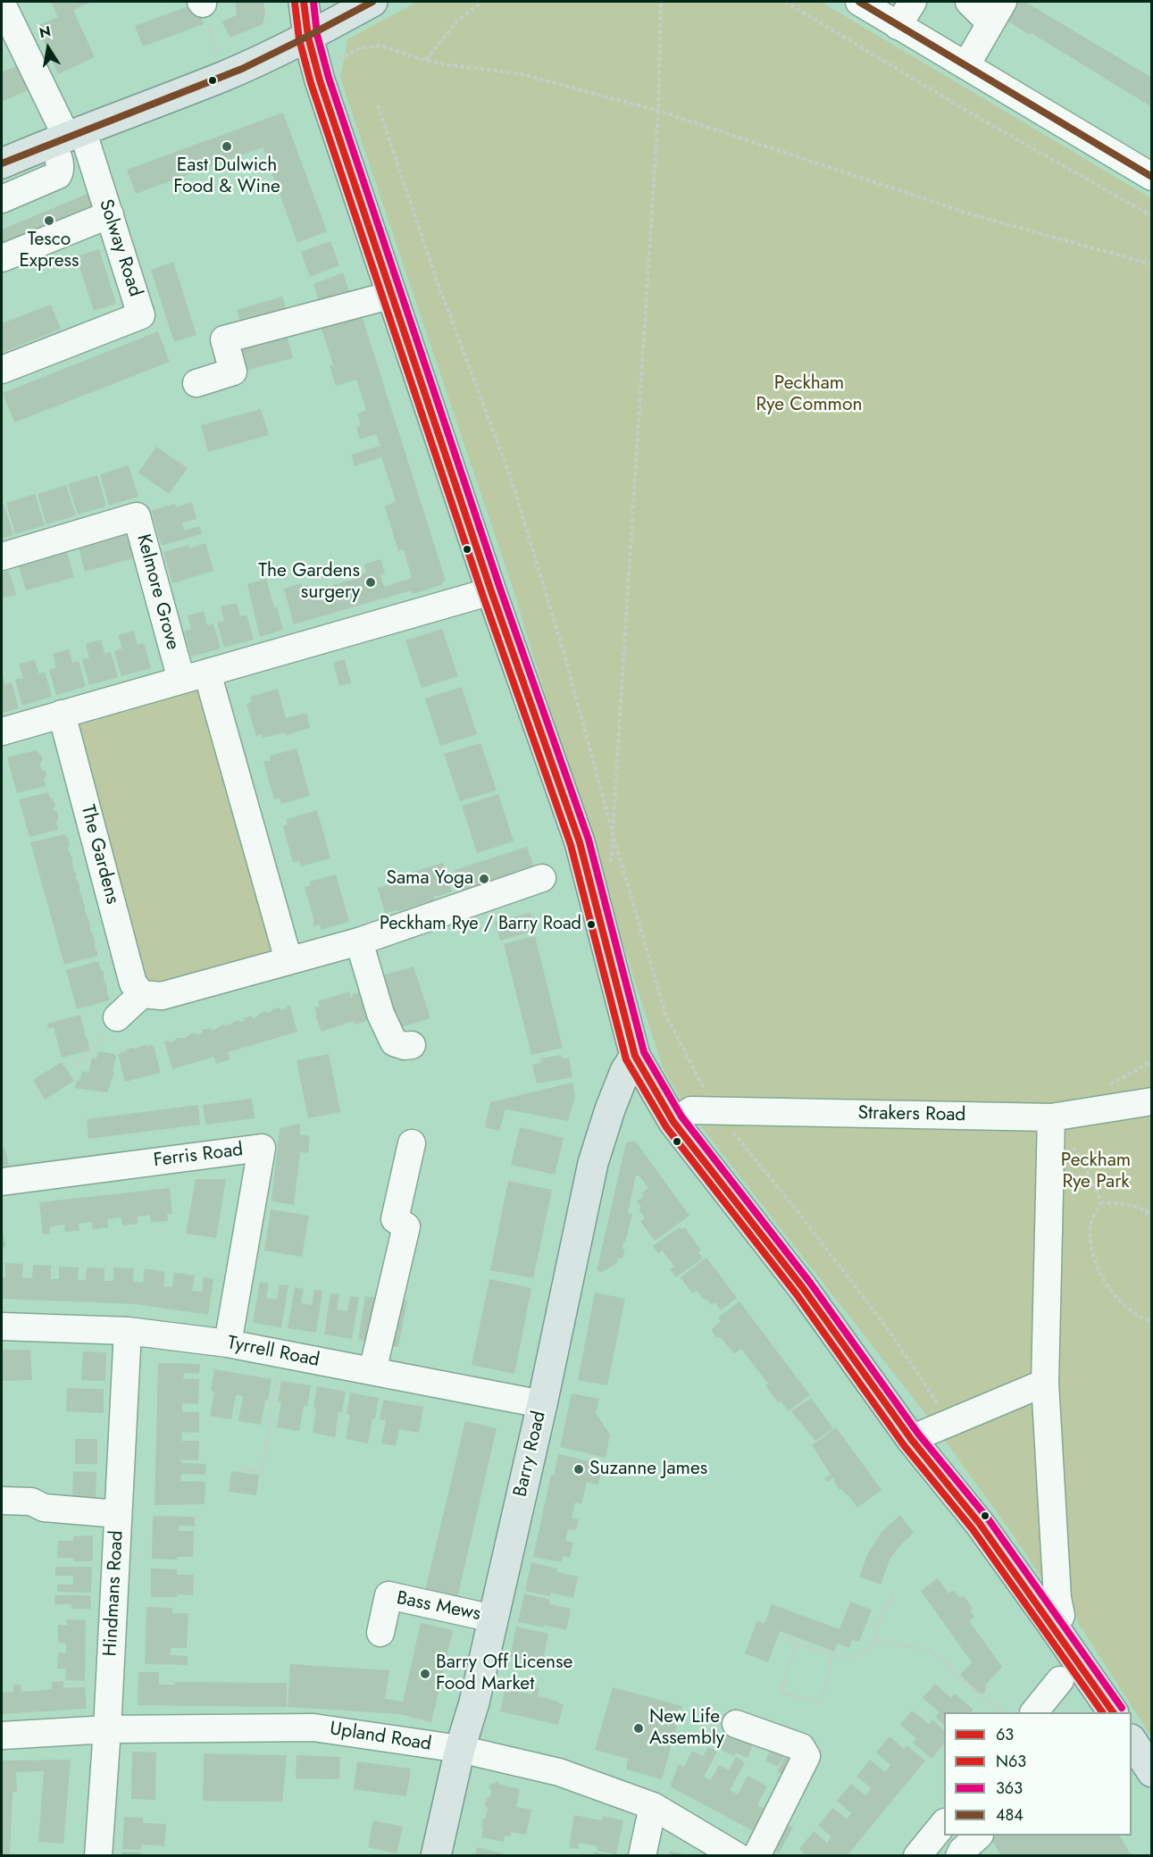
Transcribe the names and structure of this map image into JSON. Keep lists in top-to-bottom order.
{
  "streets": {
    "main road": ["Barry Road"],
    "street": [
      "Solway Road",
      "Kelmore Grove",
      "The Gardens",
      "Strakers Road",
      "Ferris Road",
      "Tyrrell Road",
      "Hindmans Road",
      "Bass Mews",
      "Upland Road"
    ]
  },
  "crossings": [
    ["Ferris Road", "Tyrrell Road"],
    ["Tyrrell Road", "Barry Road"],
    ["Tyrrell Road", "Hindmans Road"],
    ["Barry Road", "Bass Mews"],
    ["Barry Road", "Upland Road"],
    ["Hindmans Road", "Upland Road"]
  ],
  "parks": ["Peckham Rye Common", "Peckham Rye Park"],
  "places": [
    "East Dulwich Food & Wine",
    "Tesco Express",
    "The Gardens surgery",
    "Sama Yoga",
    "Peckham Rye / Barry Road",
    "Suzanne James",
    "Barry Off License Food Market",
    "New Life Assembly"
  ],
  "lines": [
    "transit line 63",
    "transit line 363",
    "transit line 484",
    "transit line N63"
  ],
  "legend": [
    "63",
    "N63",
    "363",
    "484"
  ],
  "north": "top"
}
